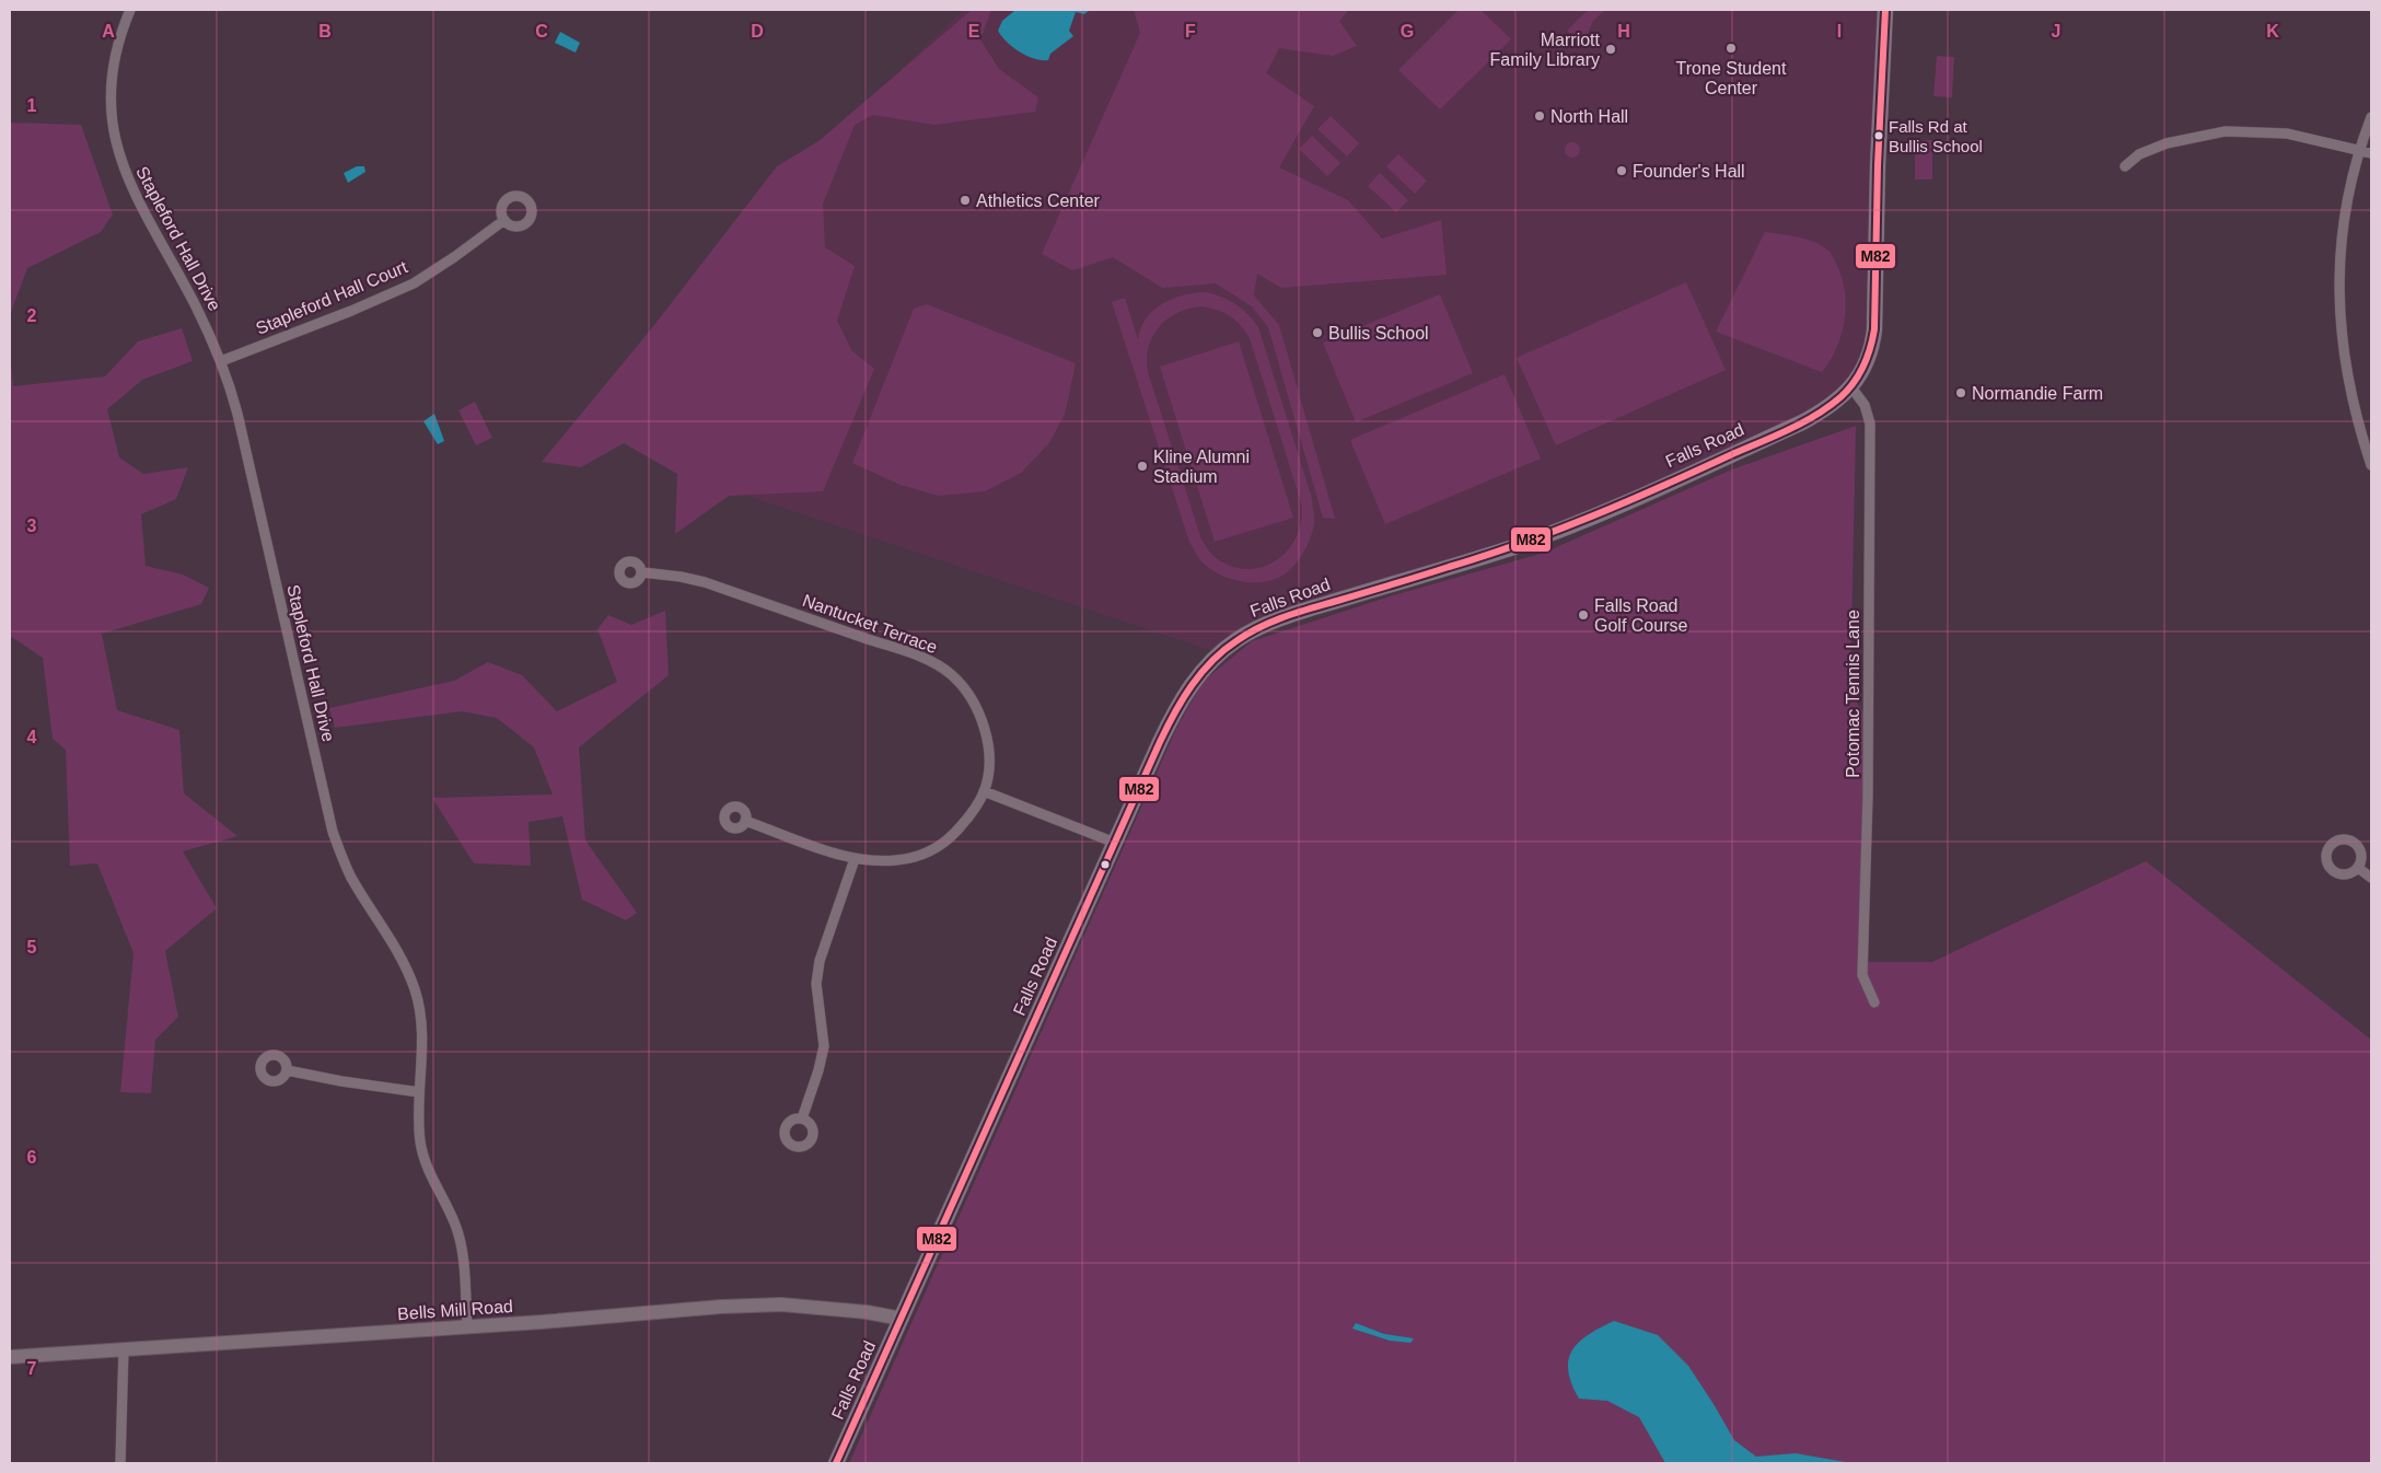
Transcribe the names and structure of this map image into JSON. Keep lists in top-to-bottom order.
{
  "streets": {
    "main road": ["Falls Road"],
    "street": [
      "Stapleford Hall Drive",
      "Stapleford Hall Court",
      "Nantucket Terrace",
      "Potomac Tennis Lane",
      "Bells Mill Road"
    ]
  },
  "crossings": [
    ["Stapleford Hall Drive", "Stapleford Hall Court"],
    ["Stapleford Hall Drive", "Bells Mill Road"],
    ["Falls Road", "Potomac Tennis Lane"],
    ["Falls Road", "Bells Mill Road"]
  ],
  "places": [
    "Trone Student Center",
    "Marriott Family Library",
    "North Hall",
    "Falls Rd at Bullis School",
    "Founder's Hall",
    "Athletics Center",
    "Bullis School",
    "Normandie Farm",
    "Kline Alumni Stadium",
    "Falls Road Golf Course"
  ],
  "lines": ["transit line M82"],
  "grid": {
    "columns": [
      "A",
      "B",
      "C",
      "D",
      "E",
      "F",
      "G",
      "H",
      "I",
      "J",
      "K"
    ],
    "rows": [
      "1",
      "2",
      "3",
      "4",
      "5",
      "6",
      "7"
    ]
  }
}
